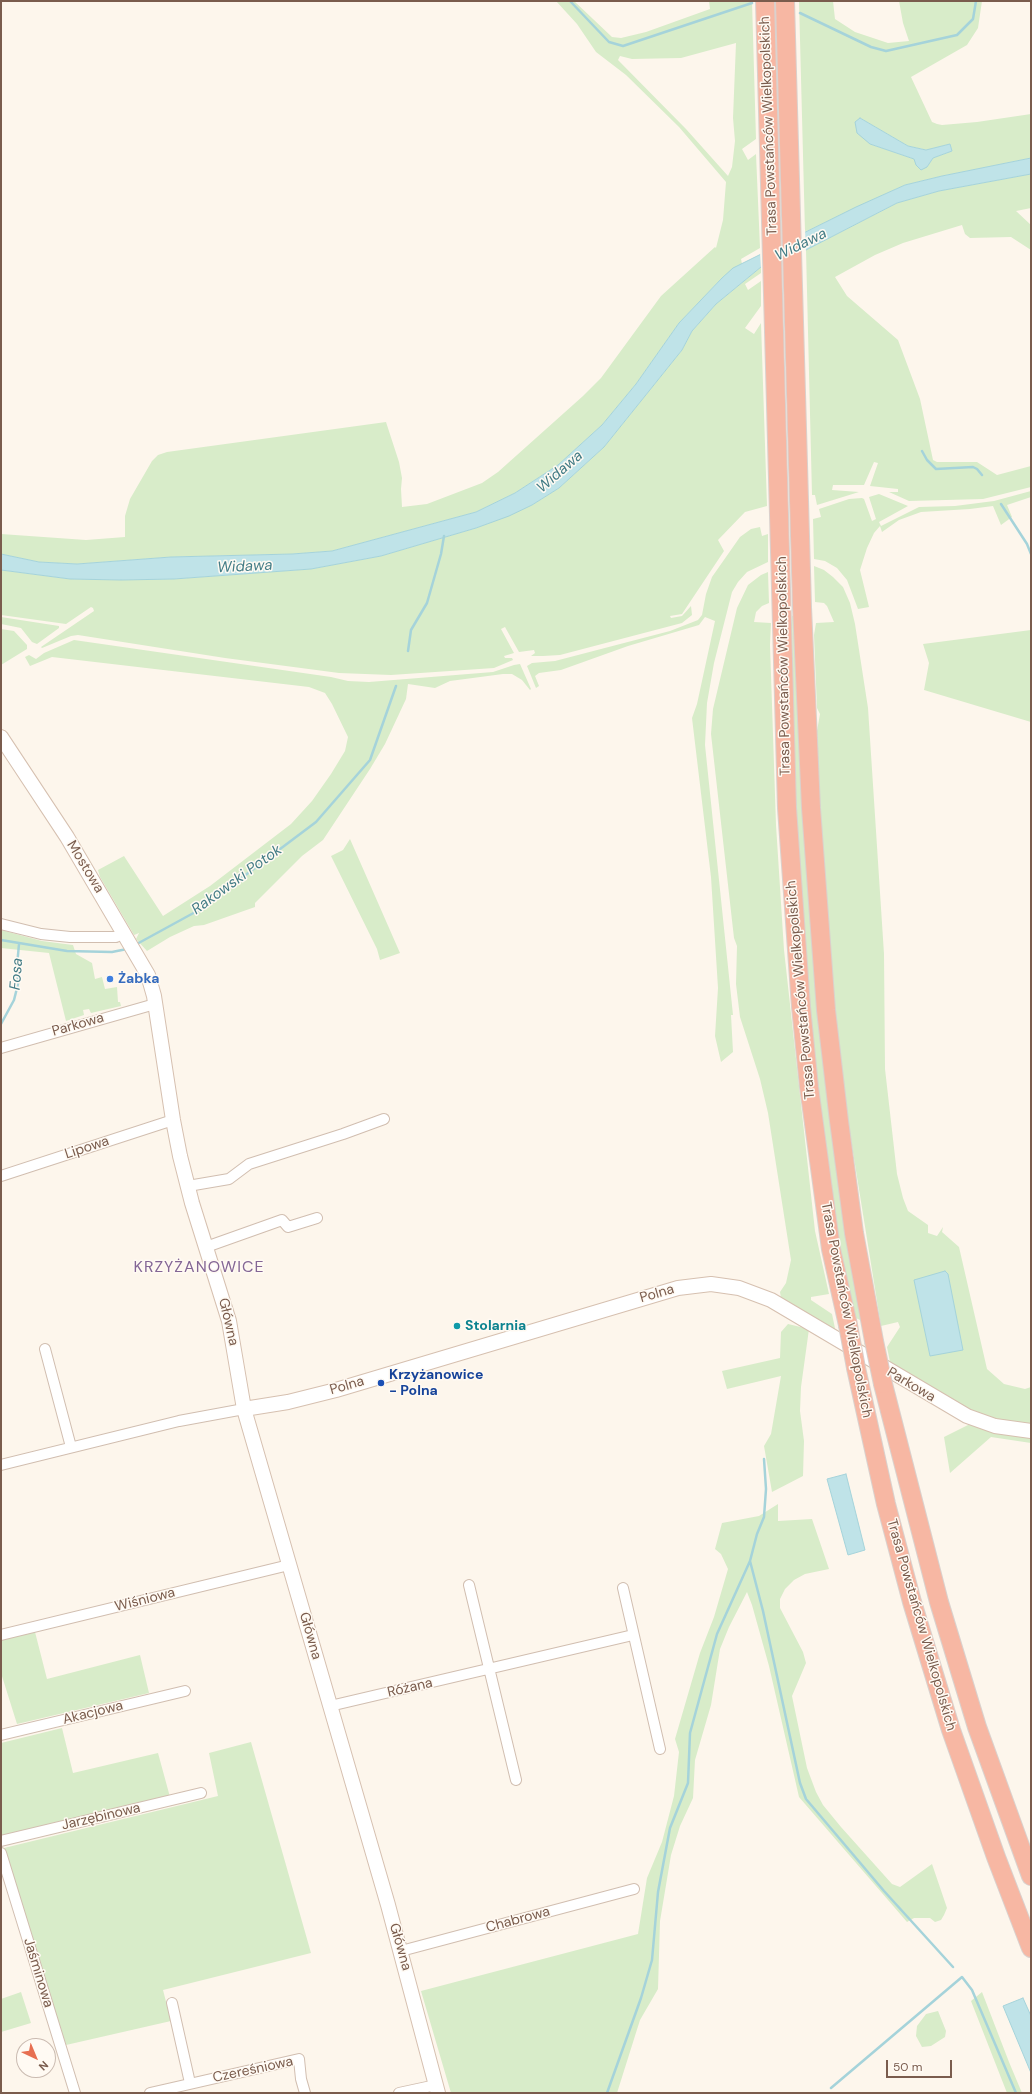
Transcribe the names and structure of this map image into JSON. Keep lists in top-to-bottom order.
{
  "streets": {
    "highway": ["Trasa Powstańców Wielkopolskich"],
    "street": [
      "Mostowa",
      "Parkowa",
      "Lipowa",
      "Polna",
      "Główna",
      "Wiśniowa",
      "Różana",
      "Akacjowa",
      "Jarzębinowa",
      "Chabrowa",
      "Jaśminowa",
      "Czereśniowa"
    ]
  },
  "crossings": [
    ["Mostowa", "Parkowa"],
    ["Mostowa", "Główna"],
    ["Parkowa", "Polna"],
    ["Parkowa", "Główna"],
    ["Lipowa", "Główna"],
    ["Polna", "Główna"],
    ["Główna", "Wiśniowa"],
    ["Główna", "Różana"],
    ["Główna", "Chabrowa"]
  ],
  "districts": ["KRZYŻANOWICE"],
  "water": ["Widawa", "Rakowski Potok", "Fosa"],
  "places": ["Żabka", "Stolarnia", "Krzyżanowice - Polna"],
  "scale_bar": "50 m",
  "north": "bottom right"
}
